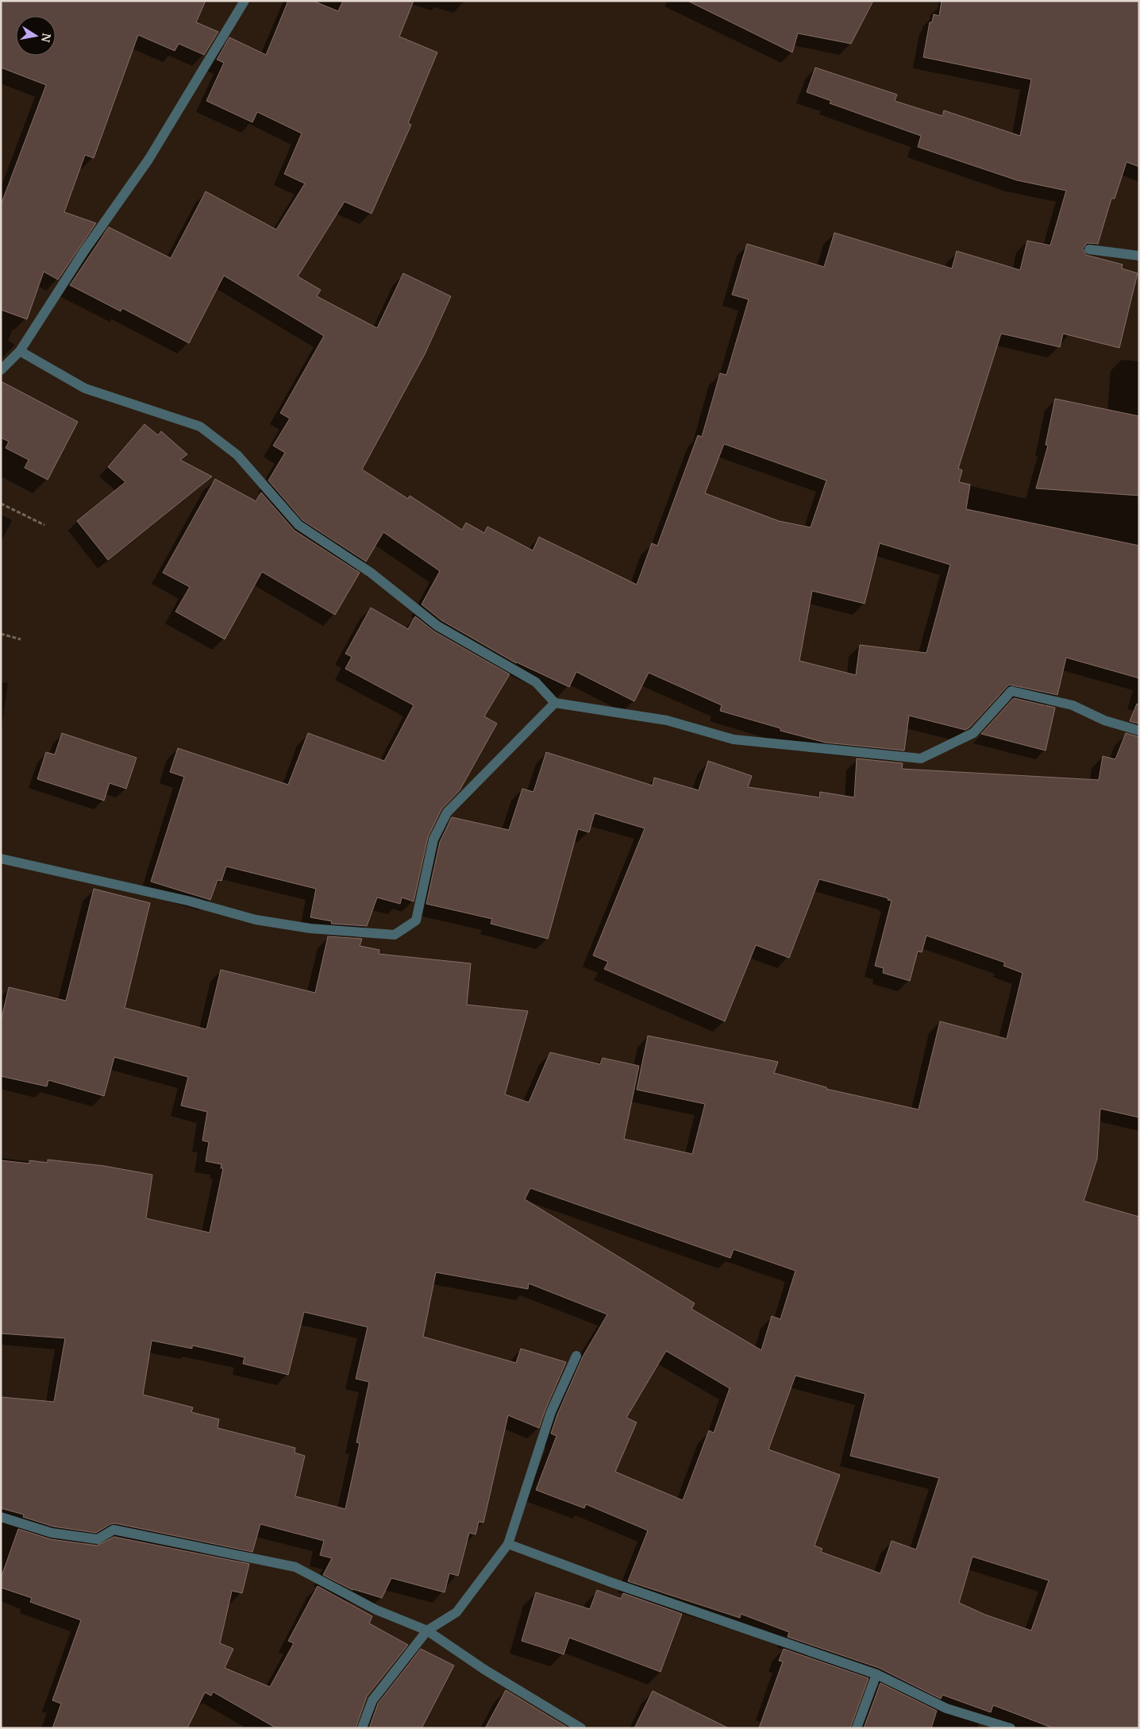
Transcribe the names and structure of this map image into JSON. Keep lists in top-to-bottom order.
{
  "north": "right"
}
